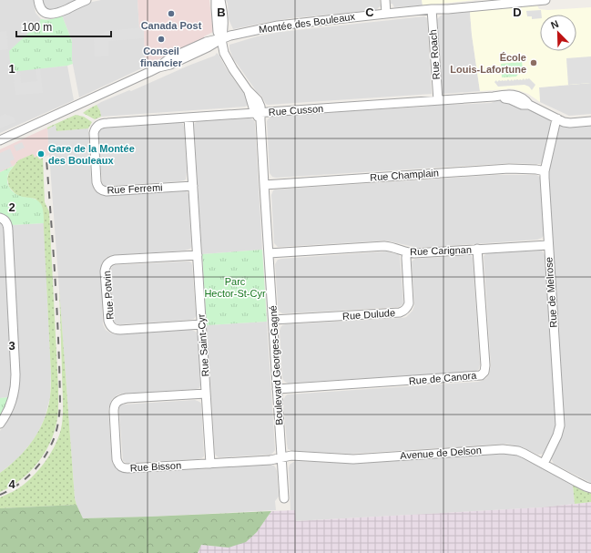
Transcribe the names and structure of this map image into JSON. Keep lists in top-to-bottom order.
{
  "streets": {
    "street": [
      "Montée des Bouleaux",
      "Rue Roach",
      "Rue Cusson",
      "Rue Champlain",
      "Rue Ferremi",
      "Rue Carignan",
      "Rue de Melrose",
      "Rue Potvin",
      "Rue Dulude",
      "Rue Saint-Cyr",
      "Boulevard Georges-Gagné",
      "Rue de Canora",
      "Avenue de Delson",
      "Rue Bisson"
    ]
  },
  "crossings": [
    ["Montée des Bouleaux", "Rue Roach"],
    ["Montée des Bouleaux", "Boulevard Georges-Gagné"],
    ["Rue Roach", "Rue Cusson"],
    ["Rue Cusson", "Rue Ferremi"],
    ["Rue Cusson", "Rue de Melrose"],
    ["Rue Cusson", "Rue Saint-Cyr"],
    ["Rue Cusson", "Boulevard Georges-Gagné"],
    ["Rue Champlain", "Rue de Melrose"],
    ["Rue Champlain", "Boulevard Georges-Gagné"],
    ["Rue Ferremi", "Rue Saint-Cyr"],
    ["Rue Carignan", "Rue de Melrose"],
    ["Rue Carignan", "Rue Dulude"],
    ["Rue Carignan", "Boulevard Georges-Gagné"],
    ["Rue Carignan", "Rue de Canora"],
    ["Rue de Melrose", "Avenue de Delson"],
    ["Rue Potvin", "Rue Saint-Cyr"],
    ["Rue Dulude", "Boulevard Georges-Gagné"],
    ["Rue Saint-Cyr", "Rue Bisson"],
    ["Boulevard Georges-Gagné", "Rue de Canora"],
    ["Boulevard Georges-Gagné", "Avenue de Delson"],
    ["Boulevard Georges-Gagné", "Rue Bisson"],
    ["Avenue de Delson", "Rue Bisson"]
  ],
  "parks": ["Parc Hector-St-Cyr"],
  "places": [
    "Canada Post",
    "Conseil financier",
    "École Louis-Lafortune",
    "Gare de la Montée des Bouleaux"
  ],
  "scale_bar": "100 m",
  "north": "top left",
  "grid": {
    "columns": ["B", "C", "D"],
    "rows": [
      "1",
      "2",
      "3",
      "4"
    ]
  }
}
